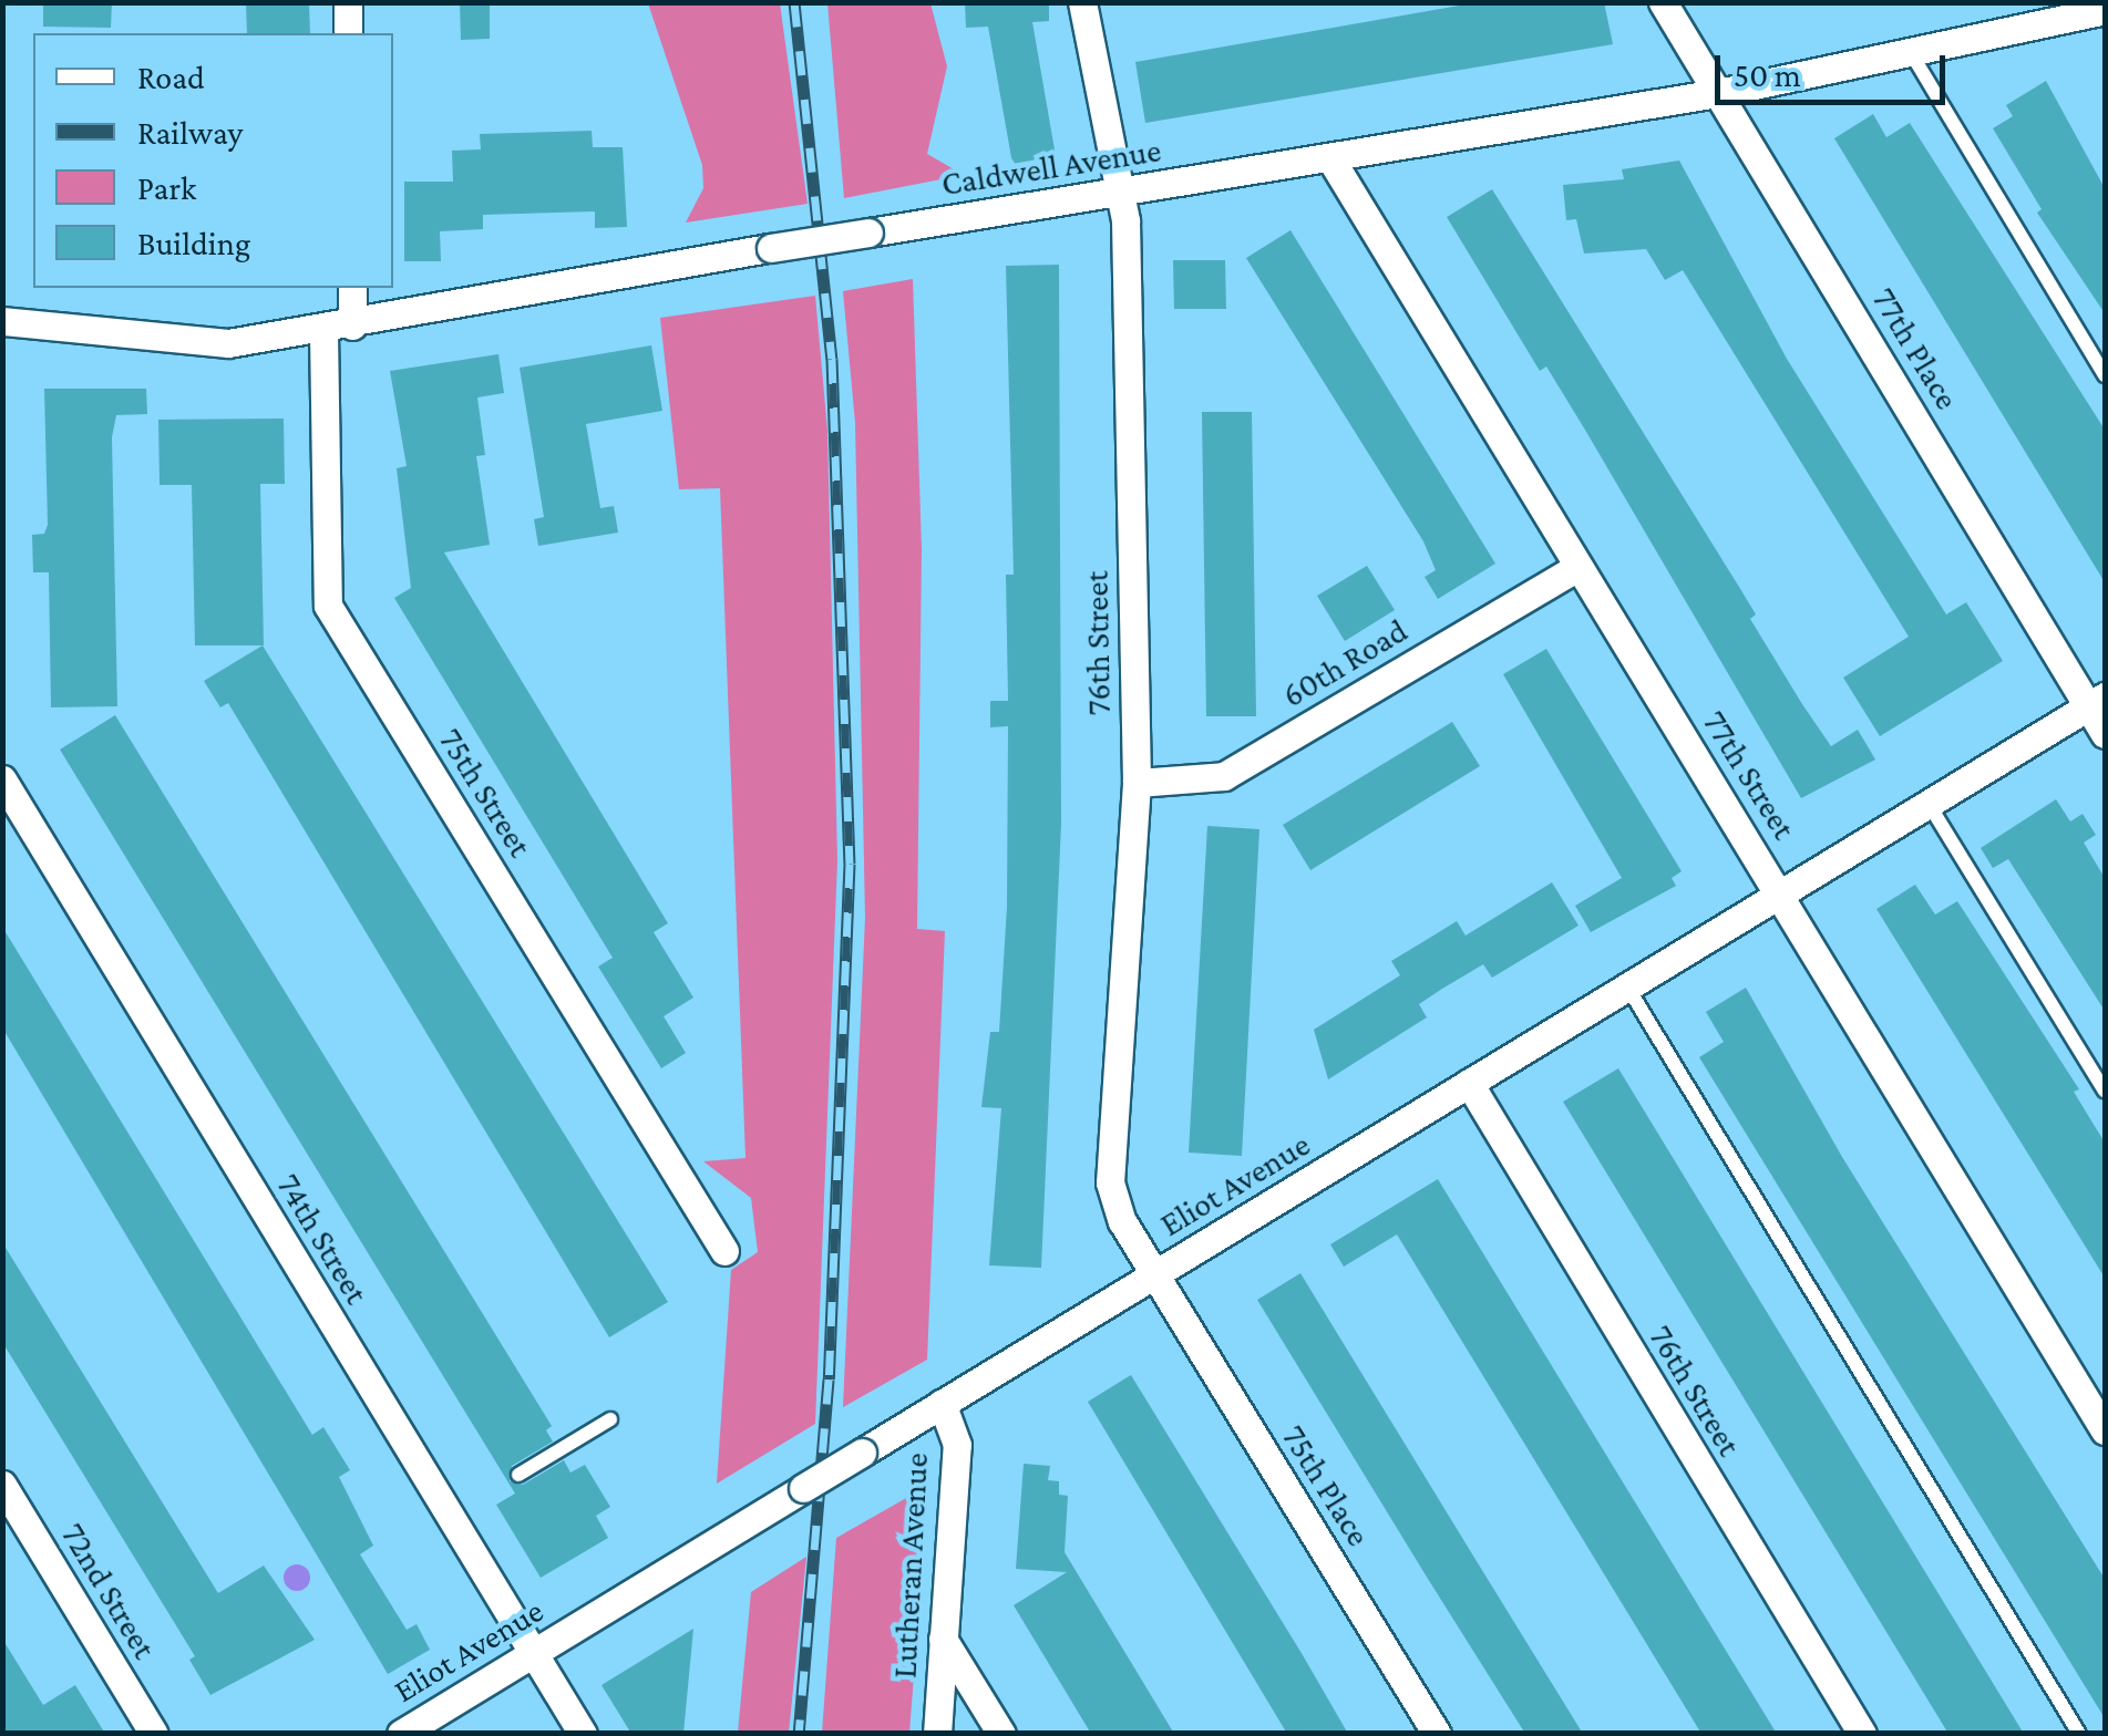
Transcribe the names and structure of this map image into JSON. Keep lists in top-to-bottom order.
{
  "streets": {
    "street": [
      "Caldwell Avenue",
      "77th Place",
      "76th Street",
      "60th Road",
      "77th Street",
      "75th Street",
      "Eliot Avenue",
      "74th Street",
      "75th Place",
      "Lutheran Avenue",
      "72nd Street"
    ]
  },
  "crossings": [
    ["Caldwell Avenue", "77th Place"],
    ["Caldwell Avenue", "76th Street"],
    ["Caldwell Avenue", "77th Street"],
    ["Caldwell Avenue", "75th Street"],
    ["77th Place", "Eliot Avenue"],
    ["76th Street", "60th Road"],
    ["76th Street", "Eliot Avenue"],
    ["76th Street", "75th Place"],
    ["60th Road", "77th Street"],
    ["77th Street", "Eliot Avenue"],
    ["Eliot Avenue", "74th Street"],
    ["Eliot Avenue", "75th Place"],
    ["Eliot Avenue", "Lutheran Avenue"]
  ],
  "legend": [
    "Road",
    "Railway",
    "Park",
    "Building"
  ],
  "scale_bar": "50 m"
}
